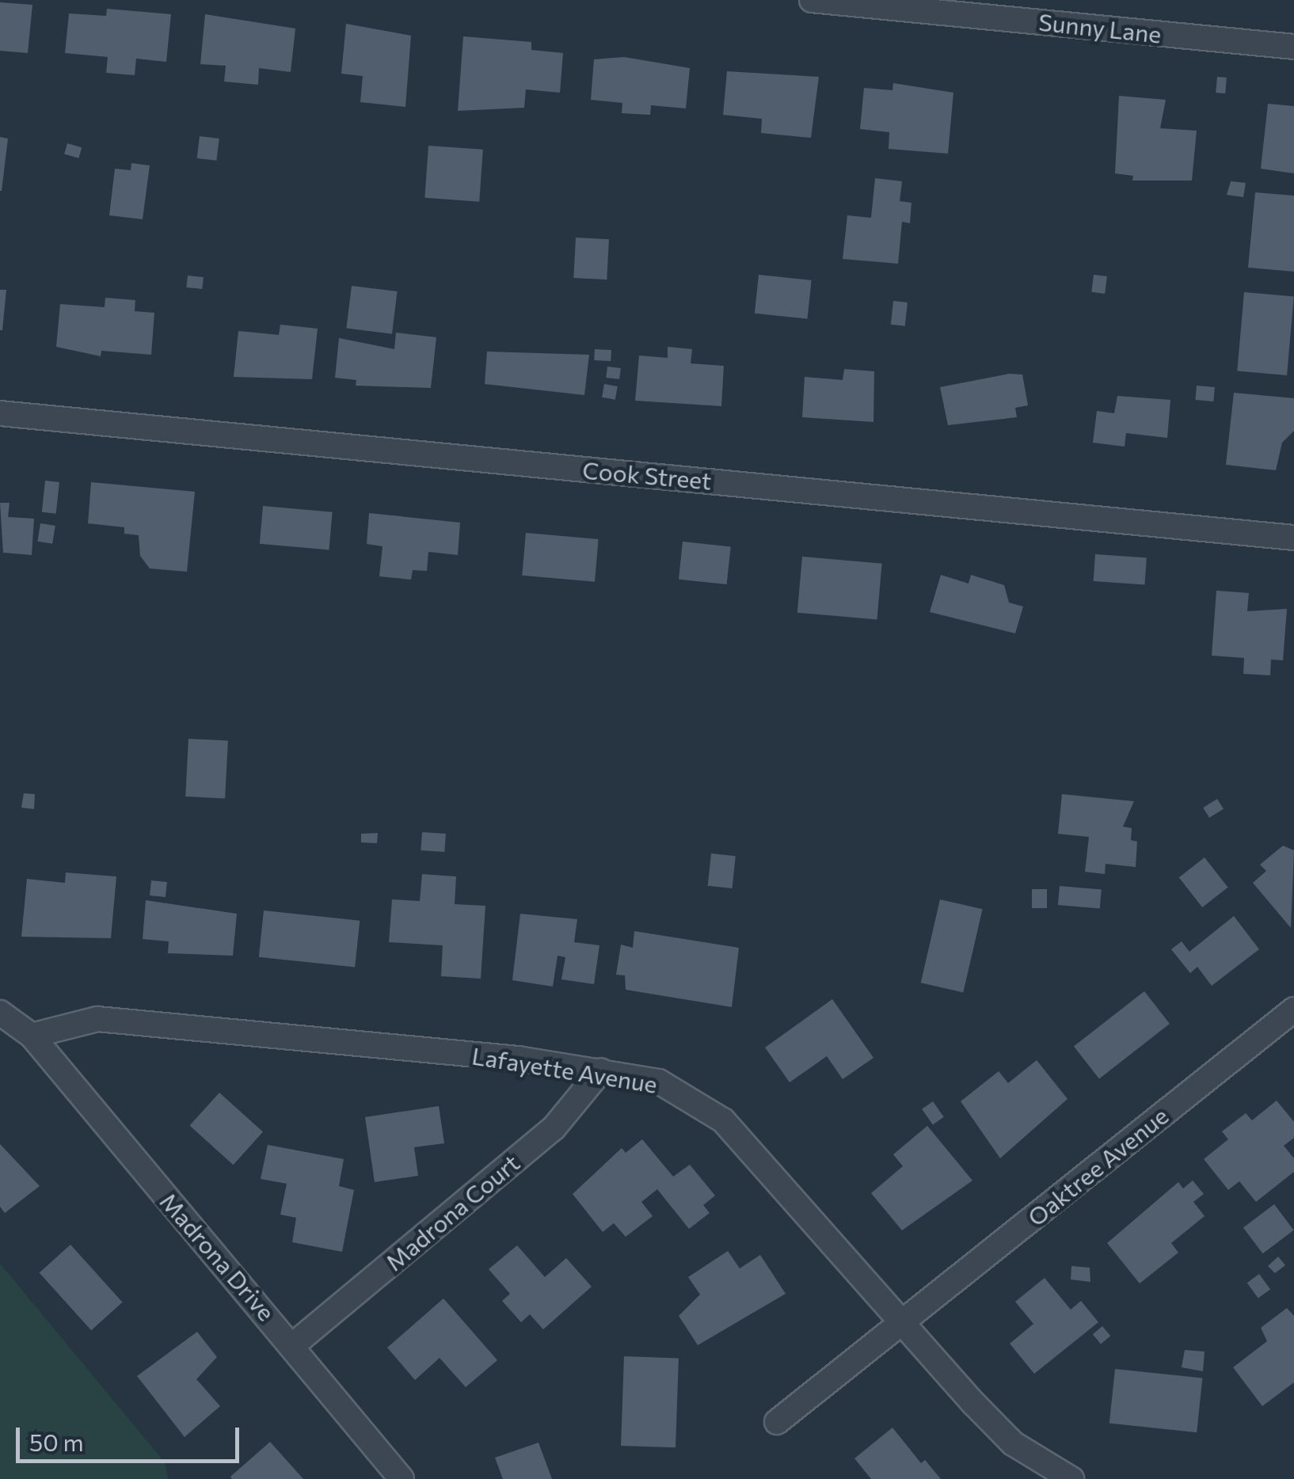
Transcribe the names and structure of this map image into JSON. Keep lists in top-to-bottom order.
{
  "streets": {
    "street": [
      "Sunny Lane",
      "Cook Street",
      "Lafayette Avenue",
      "Oaktree Avenue",
      "Madrona Court",
      "Madrona Drive"
    ]
  },
  "crossings": [
    ["Lafayette Avenue", "Oaktree Avenue"],
    ["Lafayette Avenue", "Madrona Court"],
    ["Lafayette Avenue", "Madrona Drive"],
    ["Madrona Court", "Madrona Drive"]
  ],
  "scale_bar": "50 m"
}
